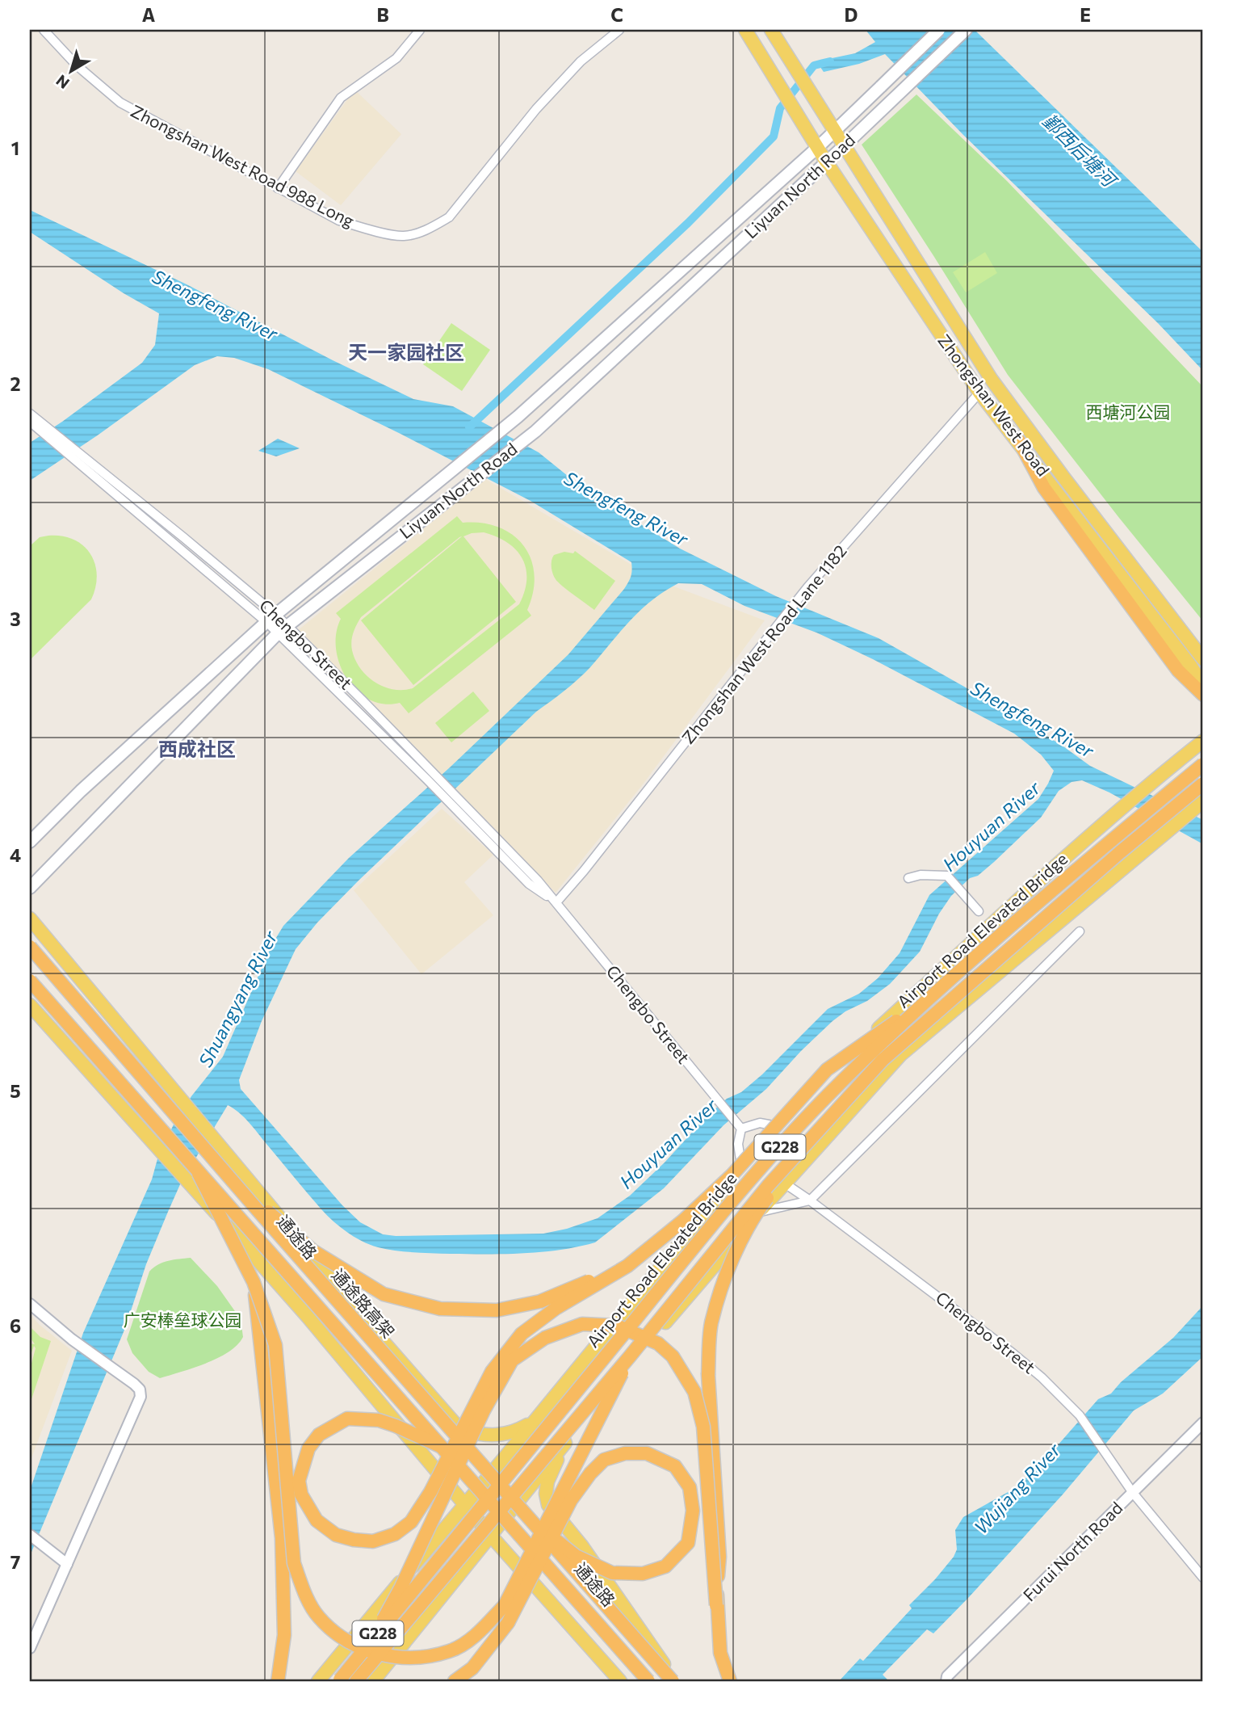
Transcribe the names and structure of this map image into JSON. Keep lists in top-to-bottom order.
{
  "streets": {
    "highway": ["Airport Road Elevated Bridge", "G228", "通途路高架"],
    "main road": ["Liyuan North Road", "Zhongshan West Road", "通途路"],
    "street": [
      "Zhongshan West Road 988 Long",
      "Chengbo Street",
      "Zhongshan West Road Lane 1182",
      "Furui North Road"
    ]
  },
  "crossings": [
    ["Liyuan North Road", "Zhongshan West Road"],
    ["Liyuan North Road", "Chengbo Street"],
    ["Zhongshan West Road", "Zhongshan West Road Lane 1182"],
    ["Chengbo Street", "Zhongshan West Road Lane 1182"],
    ["Chengbo Street", "Furui North Road"]
  ],
  "districts": ["天一家园社区", "西成社区"],
  "water": [
    "鄞西后塘河",
    "Shengfeng River",
    "Houyuan River",
    "Shuangyang River",
    "Wujiang River"
  ],
  "parks": ["西塘河公园", "广安棒垒球公园"],
  "north": "bottom left",
  "grid": {
    "columns": [
      "A",
      "B",
      "C",
      "D",
      "E"
    ],
    "rows": [
      "1",
      "2",
      "3",
      "4",
      "5",
      "6",
      "7"
    ]
  }
}
